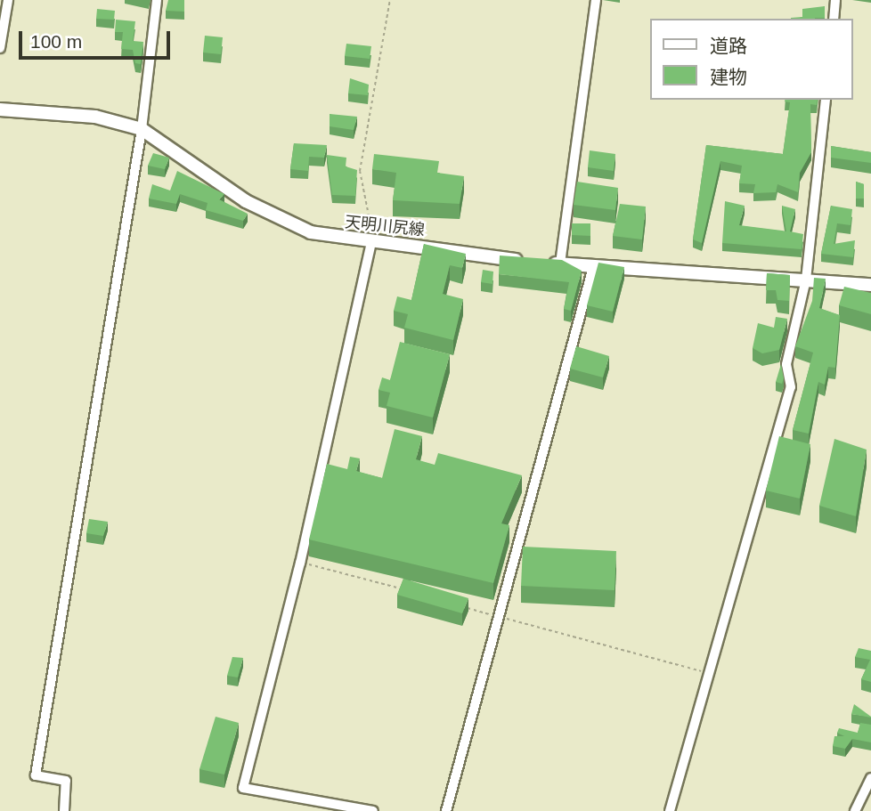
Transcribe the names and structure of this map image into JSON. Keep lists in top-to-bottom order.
{
  "streets": {
    "main road": ["天明川尻線"]
  },
  "legend": ["道路", "建物"],
  "scale_bar": "100 m"
}
